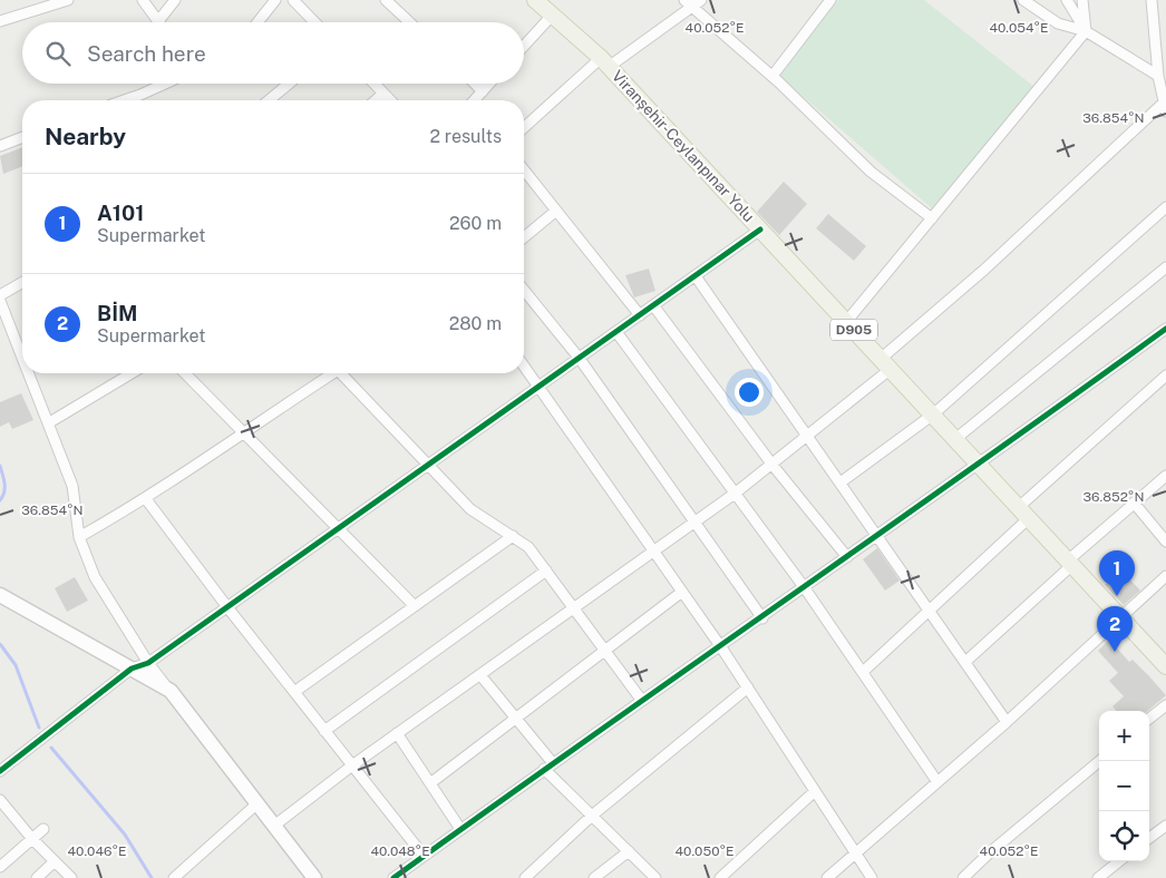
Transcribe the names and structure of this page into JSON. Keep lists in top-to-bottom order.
{
  "streets": {
    "main road": ["Viranşehir-Ceylanpınar Yolu", "D905"]
  },
  "page": {
    "search": "Search here",
    "heading": ["Nearby", "2 results"],
    "list": [
      {
        "mark": "1",
        "name": "A101",
        "note": "Supermarket",
        "value": "260 m"
      },
      {
        "mark": "2",
        "name": "BİM",
        "note": "Supermarket",
        "value": "280 m"
      }
    ],
    "pins": ["1", "2"],
    "map_buttons": ["+", "−"]
  },
  "coordinates": [
    "40.052°E",
    "40.054°E",
    "36.854°N",
    "36.852°N",
    "40.046°E",
    "40.048°E",
    "40.050°E"
  ]
}
